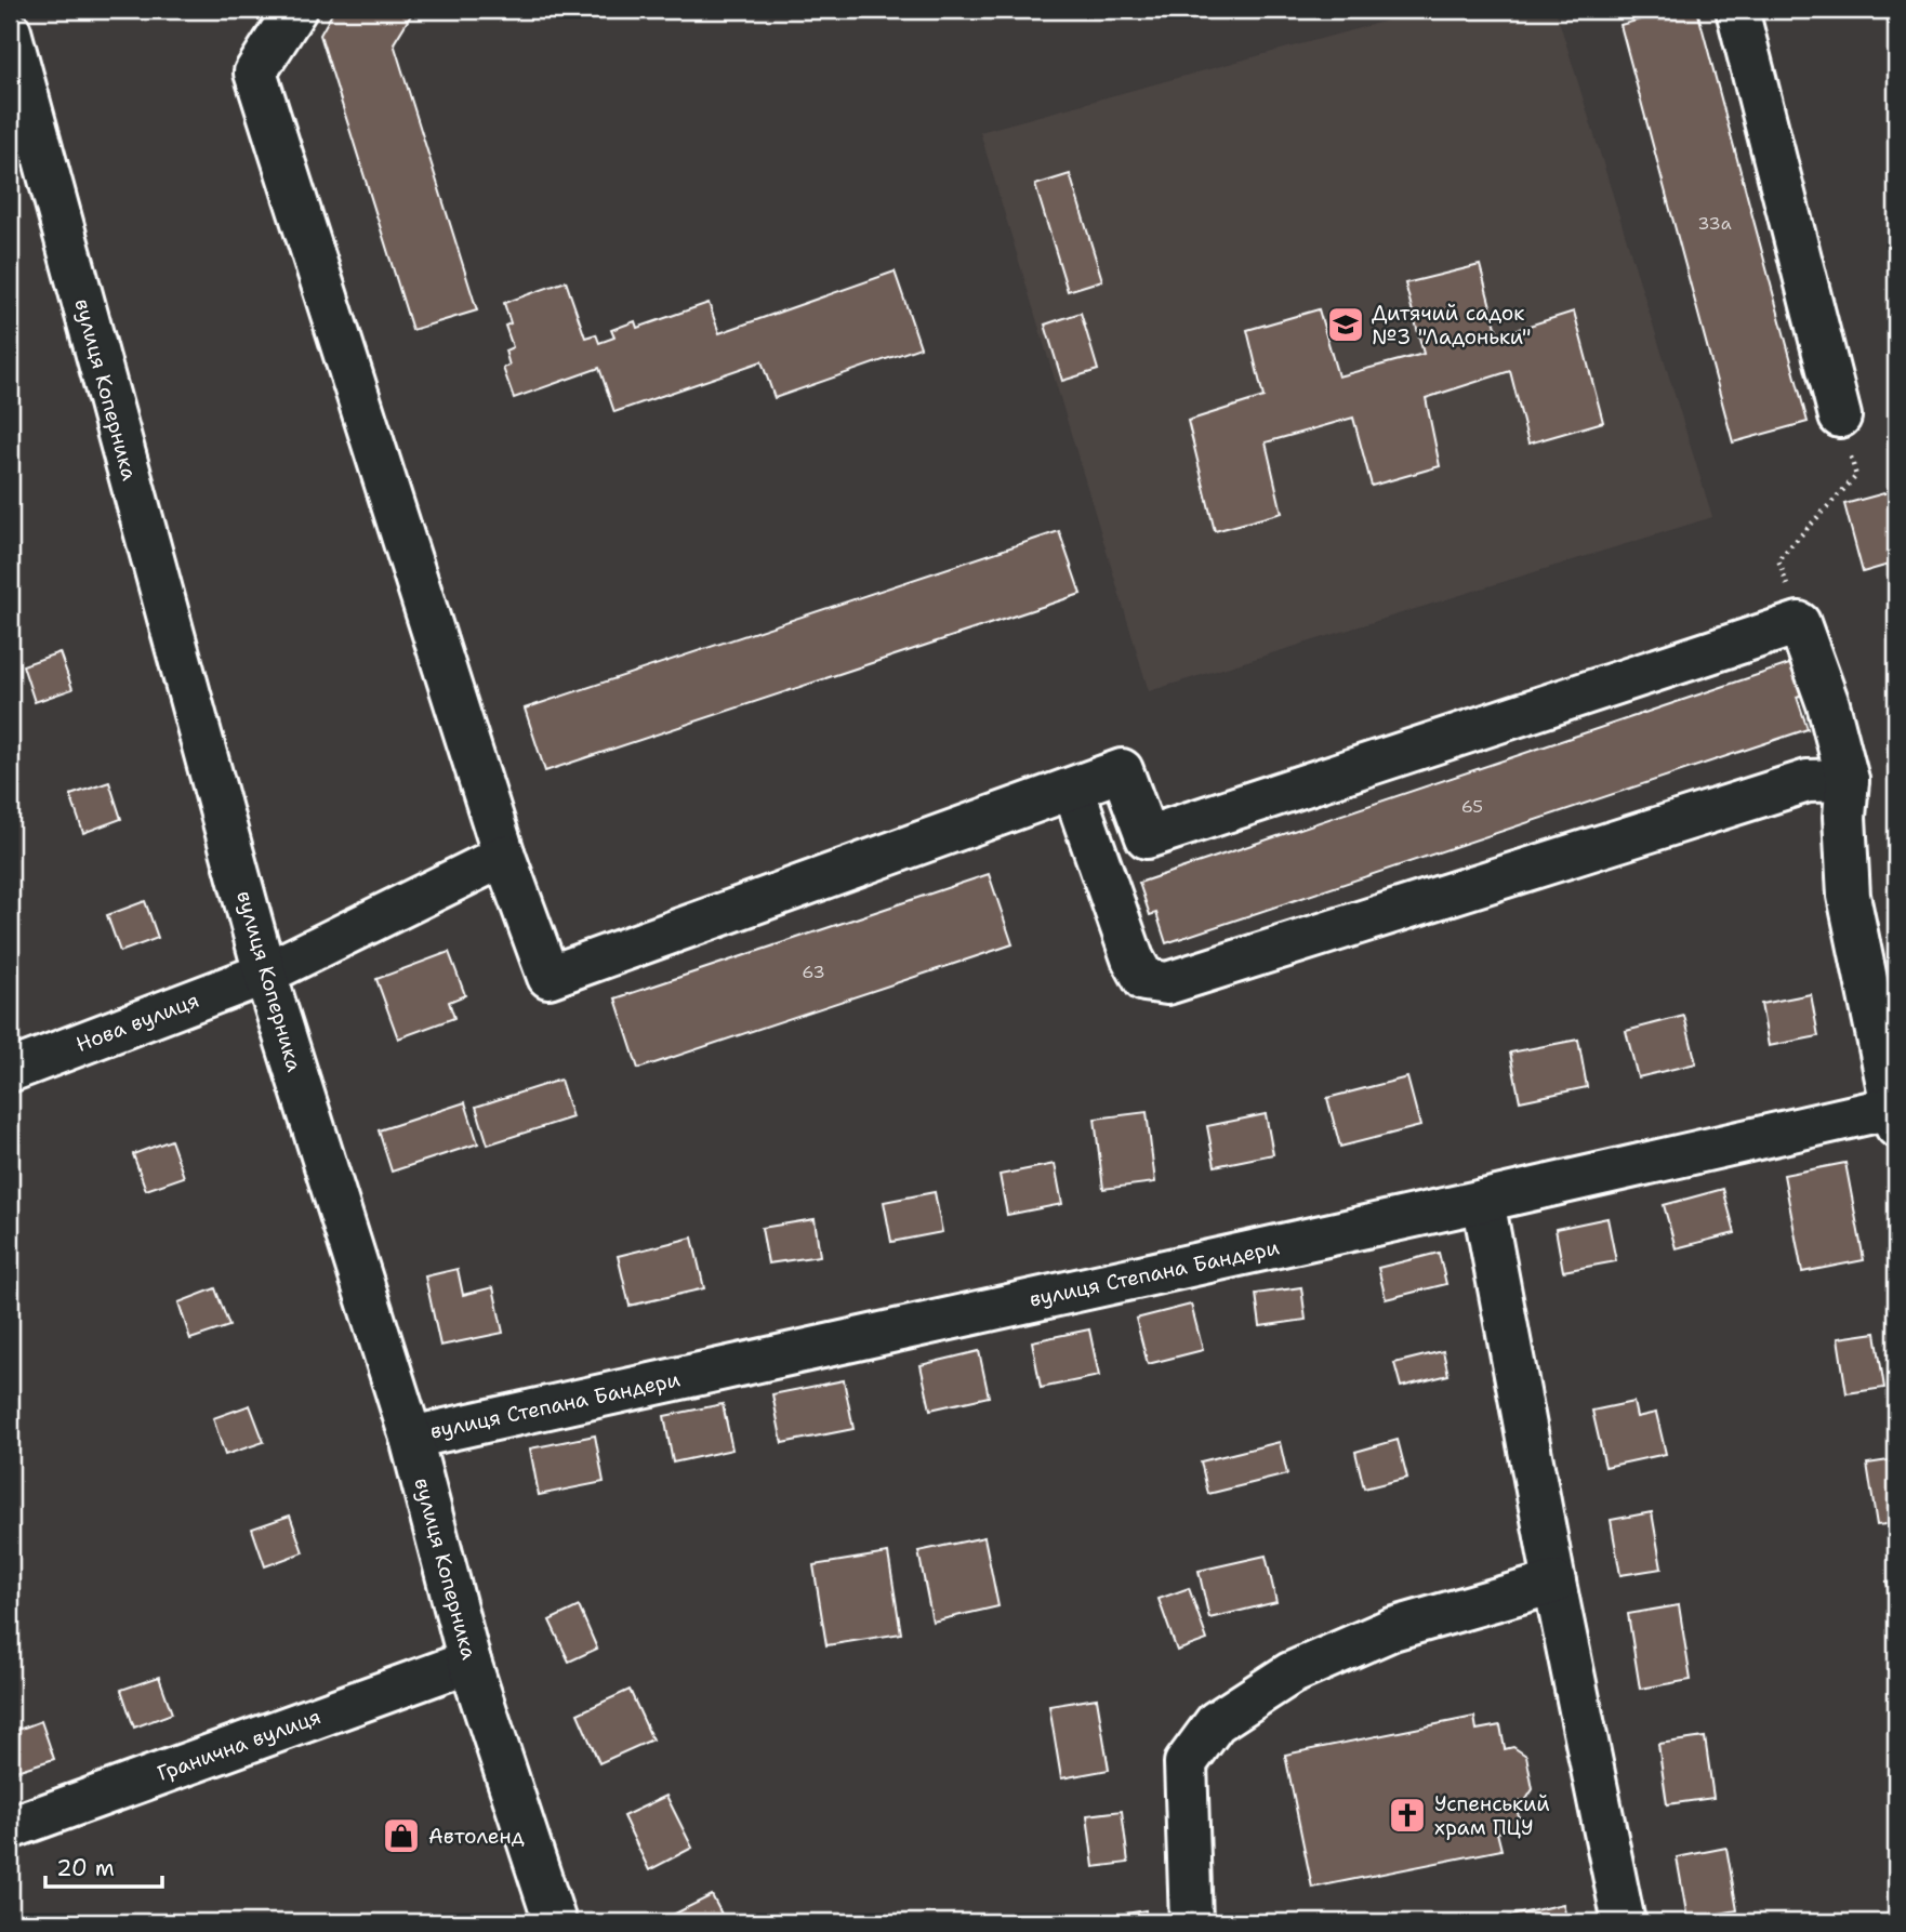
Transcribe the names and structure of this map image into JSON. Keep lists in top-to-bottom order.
{
  "streets": {
    "street": [
      "вулиця Коперника",
      "Нова вулиця",
      "вулиця Степана Бандери",
      "Гранична вулиця"
    ]
  },
  "crossings": [
    ["вулиця Коперника", "Нова вулиця"],
    ["вулиця Коперника", "вулиця Степана Бандери"],
    ["вулиця Коперника", "Гранична вулиця"]
  ],
  "places": {
    "school or university": ["Дитячий садок №3 \"Ладоньки\""],
    "church": ["Успенський храм ПЦУ"],
    "shop": ["Автоленд"]
  },
  "house_numbers": ["33а", "65", "63"],
  "scale_bar": "20 m"
}
